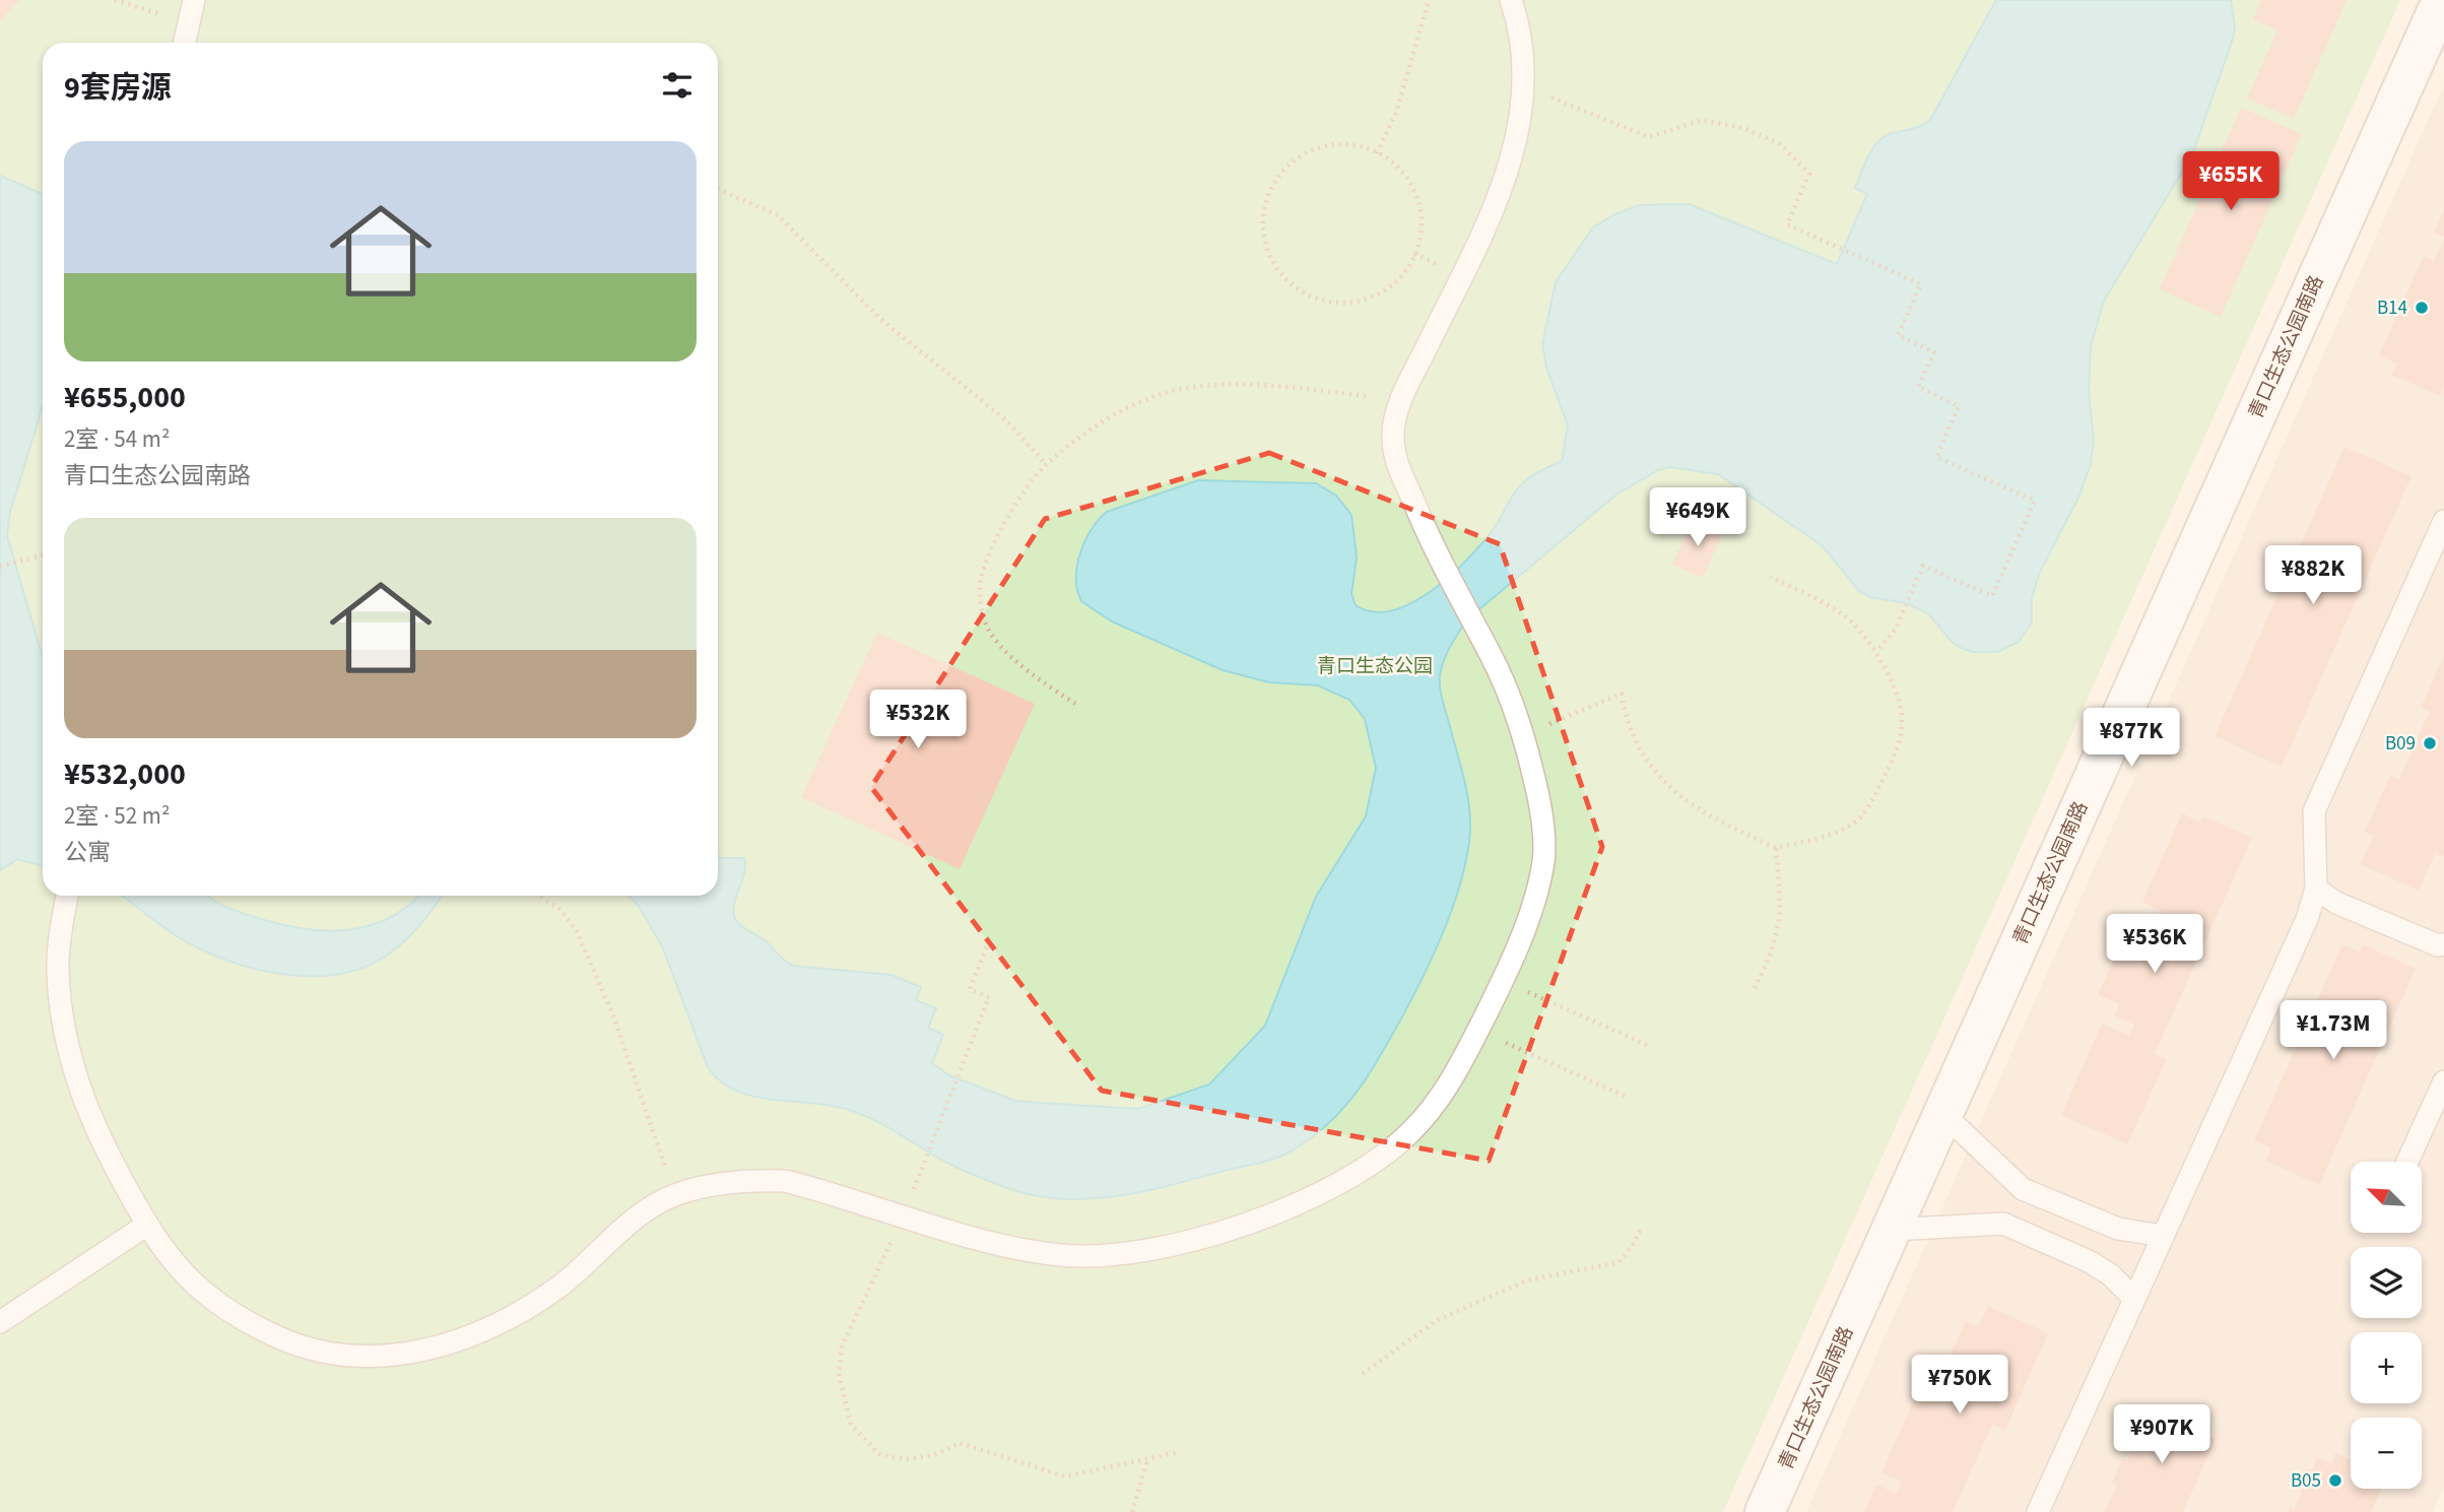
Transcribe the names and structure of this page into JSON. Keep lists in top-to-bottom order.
{
  "streets": {
    "street": ["青口生态公园南路"]
  },
  "parks": ["青口生态公园"],
  "places": ["B14", "B09", "B05"],
  "north": "top left",
  "page": {
    "heading": "9套房源",
    "list": [
      {
        "name": "¥655,000",
        "note": "2室 · 54 m² · 青口生态公园南路"
      },
      {
        "name": "¥532,000",
        "note": "2室 · 52 m² · 公寓"
      }
    ],
    "price": [
      "¥655K",
      "¥649K",
      "¥882K",
      "¥532K",
      "¥877K",
      "¥536K",
      "¥1.73M",
      "¥750K",
      "¥907K"
    ],
    "map_buttons": ["+", "−"]
  }
}
